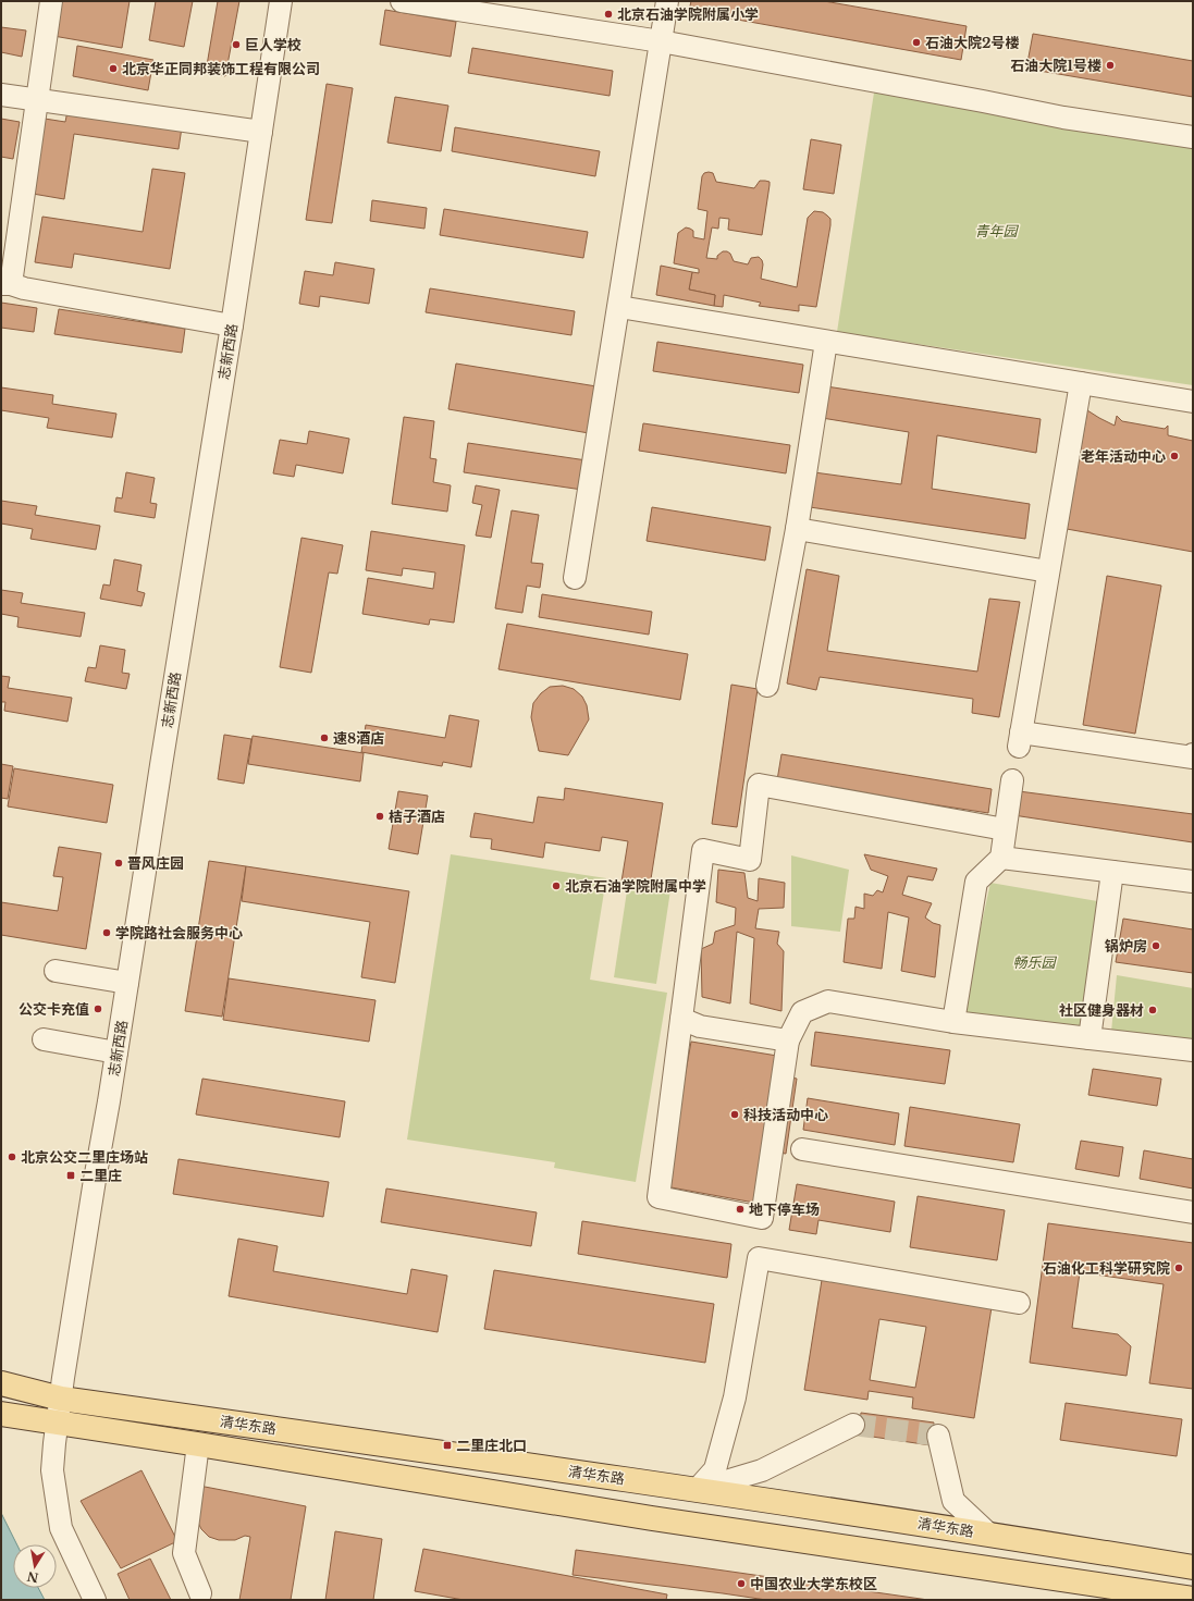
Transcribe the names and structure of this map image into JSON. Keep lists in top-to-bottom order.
{
  "streets": {
    "main road": ["清华东路"],
    "street": ["志新西路"]
  },
  "crossings": [
    ["志新西路", "清华东路"]
  ],
  "parks": ["青年园", "畅乐园"],
  "places": {
    "other": [
      "北京石油学院附属小学",
      "石油大院2号楼",
      "巨人学校",
      "石油大院1号楼",
      "北京华正同邦装饰工程有限公司",
      "老年活动中心",
      "速8酒店",
      "桔子酒店",
      "晋风庄园",
      "北京石油学院附属中学",
      "学院路社会服务中心",
      "锅炉房",
      "公交卡充值",
      "社区健身器材",
      "科技活动中心",
      "北京公交二里庄场站",
      "地下停车场",
      "石油化工科学研究院",
      "中国农业大学东校区"
    ],
    "transit": ["二里庄", "二里庄北口"]
  },
  "north": "bottom"
}
